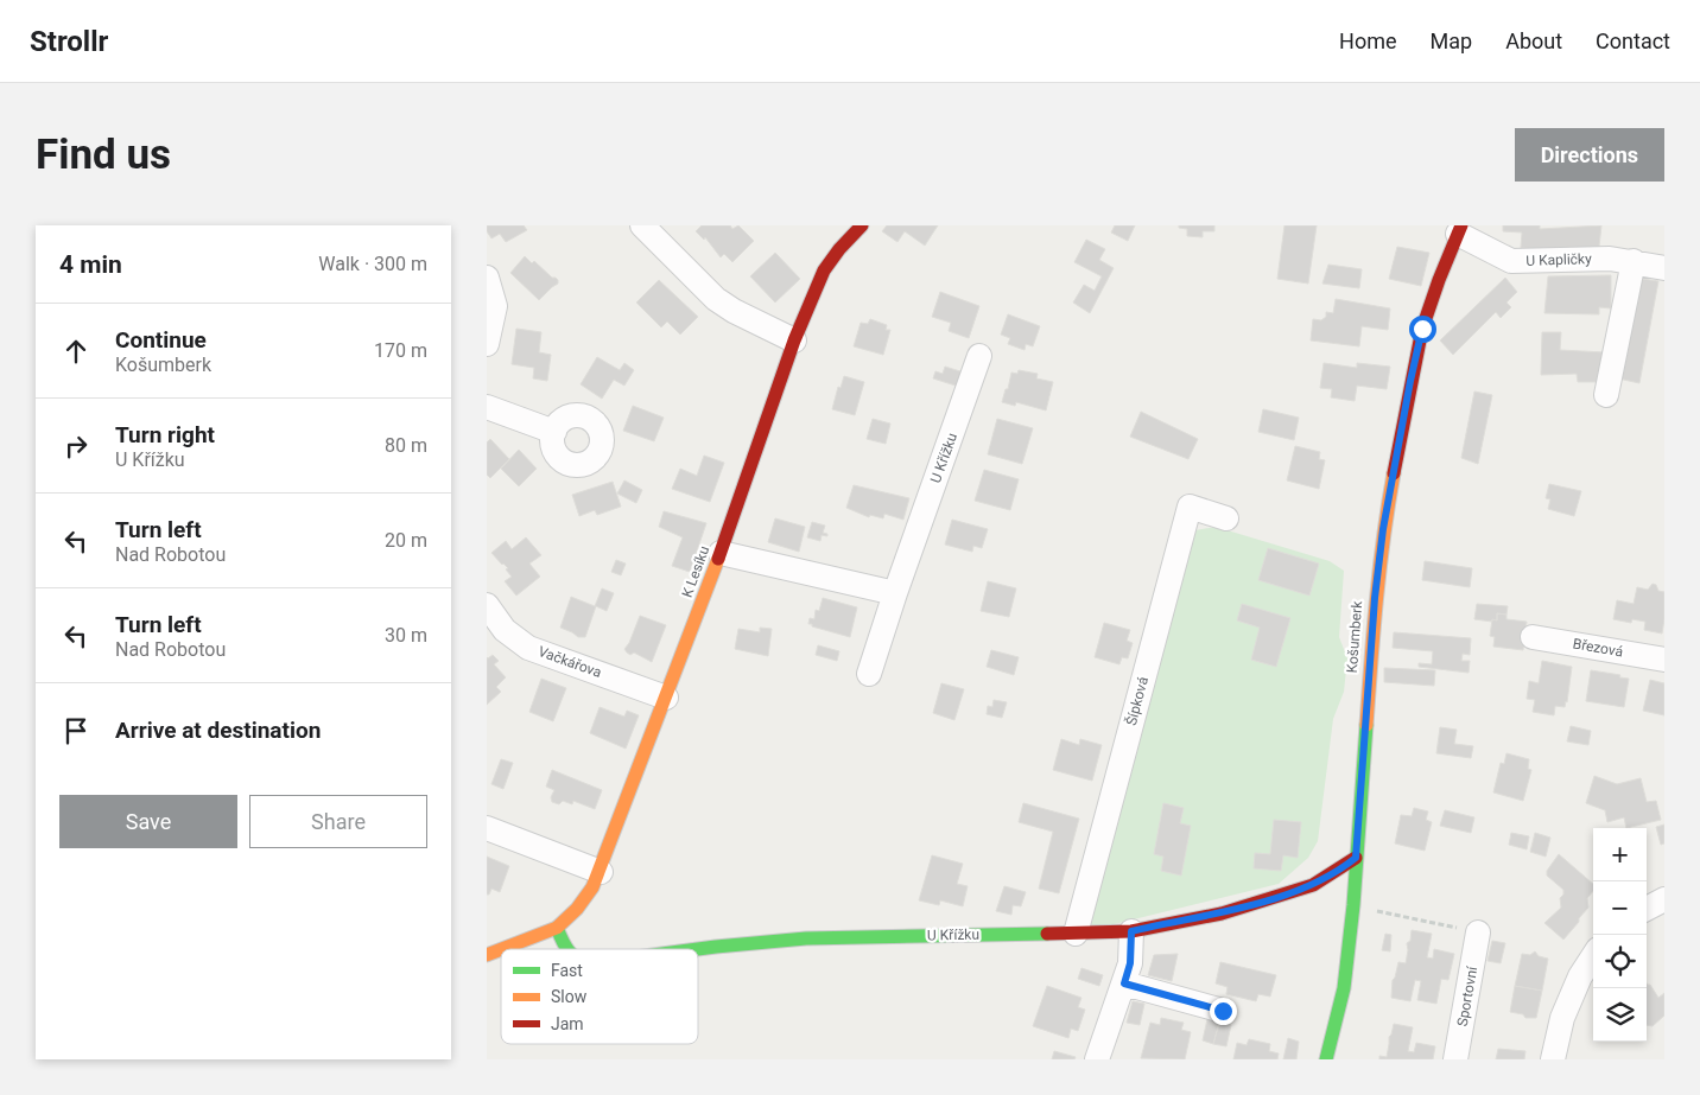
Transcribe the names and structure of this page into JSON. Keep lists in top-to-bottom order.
{
  "streets": {
    "street": [
      "U Kapličky",
      "U Křížku",
      "K Lesíku",
      "Košumberk",
      "Březová",
      "Vačkářova",
      "Šípková",
      "Sportovní"
    ]
  },
  "crossings": [
    ["U Kapličky", "Košumberk"],
    ["U Křížku", "K Lesíku"],
    ["U Křížku", "Košumberk"],
    ["U Křížku", "Šípková"],
    ["K Lesíku", "Vačkářova"]
  ],
  "legend": ["Fast", "Slow", "Jam"],
  "page": {
    "header": "Strollr",
    "nav": [
      "Home",
      "Map",
      "About",
      "Contact"
    ],
    "buttons": [
      "Directions",
      ["Save", "Share"]
    ],
    "title": "Find us",
    "heading": ["4 min", "Walk · 300 m"],
    "list": [
      ["Continue", "Košumberk", "170 m"],
      ["Turn right", "U Křížku", "80 m"],
      ["Turn left", "Nad Robotou", "20 m"],
      ["Turn left", "Nad Robotou", "30 m"],
      "Arrive at destination"
    ],
    "map_buttons": ["+", "−"]
  }
}
